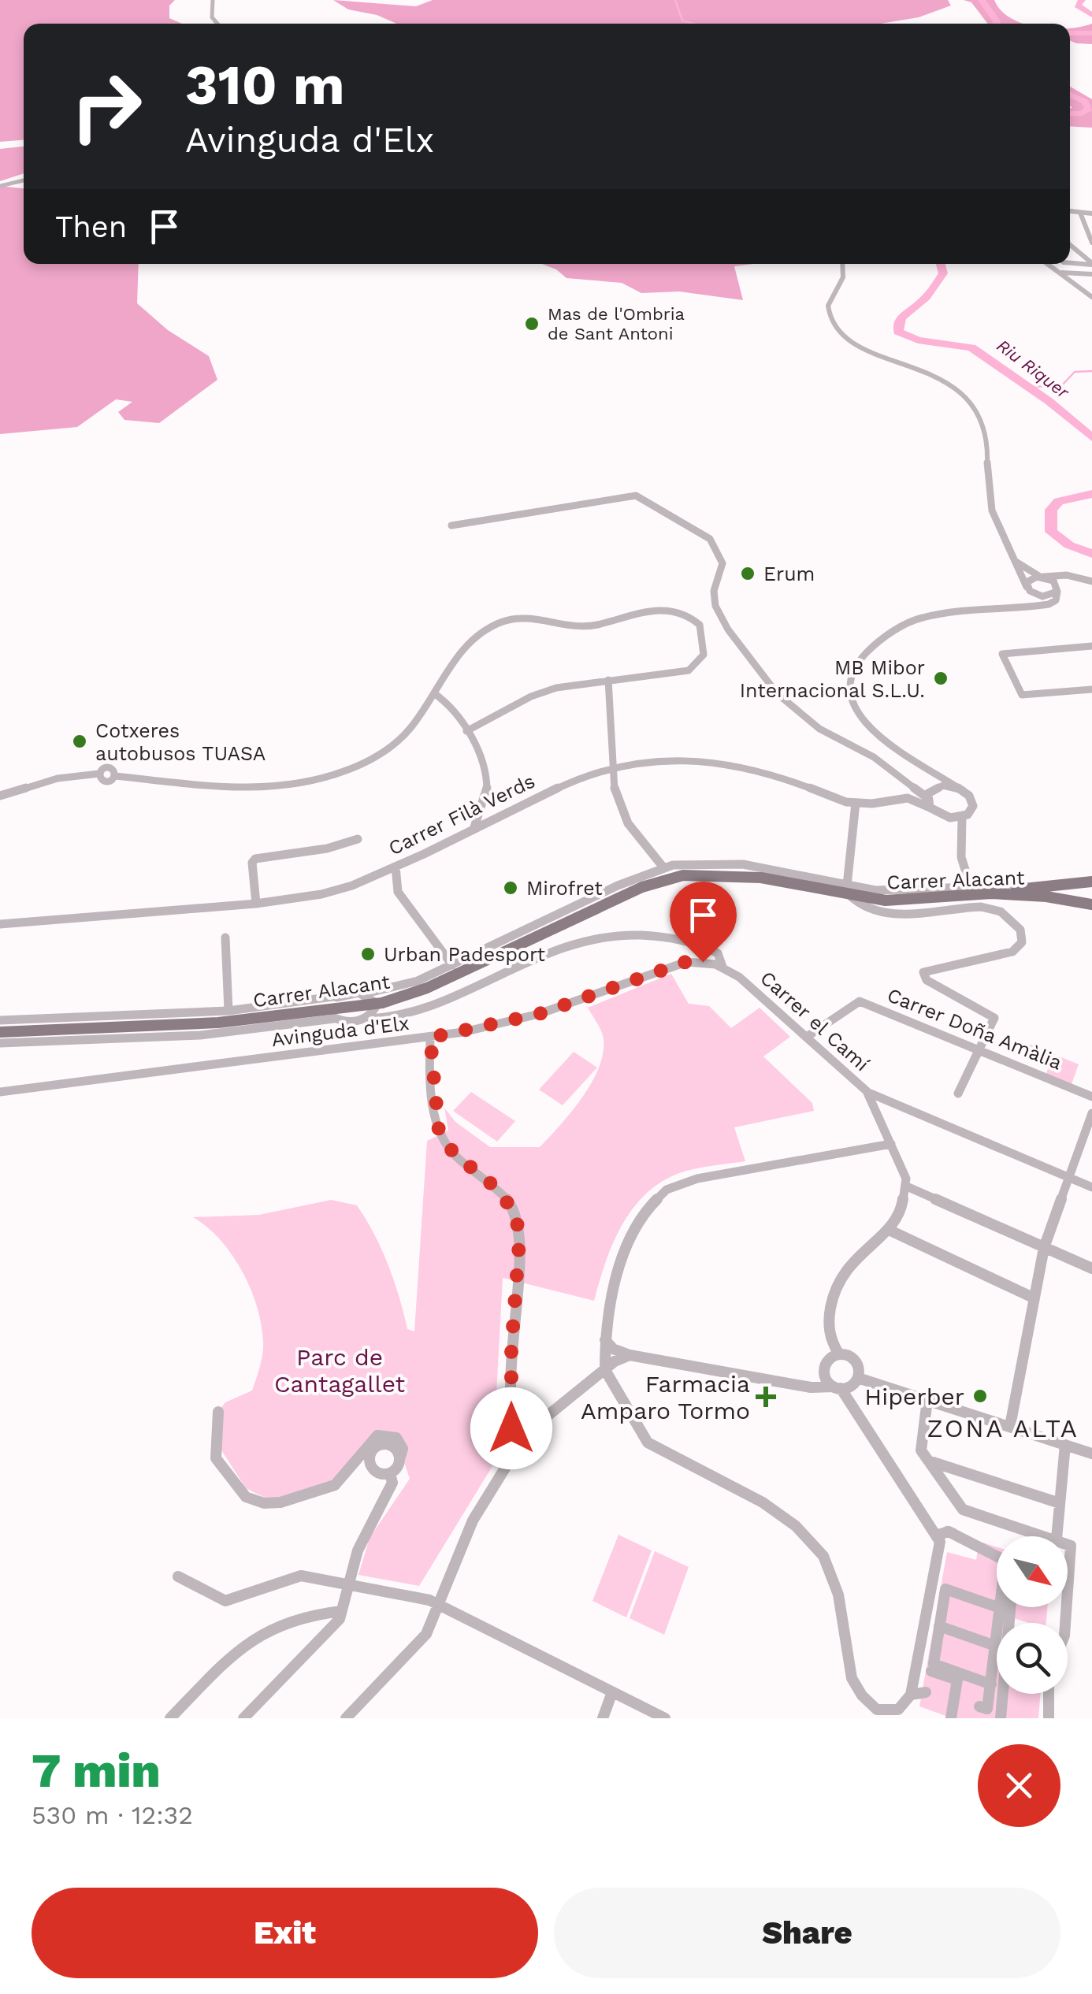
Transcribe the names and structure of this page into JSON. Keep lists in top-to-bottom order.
{
  "streets": {
    "main road": ["Carrer Alacant"],
    "street": [
      "Carrer Filà Verds",
      "Carrer el Camí",
      "Carrer Doña Amàlia",
      "Avinguda d'Elx"
    ]
  },
  "crossings": [
    ["Carrer Alacant", "Carrer el Camí"],
    ["Carrer el Camí", "Carrer Doña Amàlia"],
    ["Carrer el Camí", "Avinguda d'Elx"]
  ],
  "districts": ["ZONA ALTA"],
  "water": ["Riu Riquer"],
  "parks": ["Parc de Cantagallet"],
  "places": {
    "other": [
      "Mas de l'Ombria de Sant Antoni",
      "Erum",
      "MB Mibor Internacional S.L.U.",
      "Cotxeres autobusos TUASA",
      "Mirofret",
      "Urban Padesport",
      "Hiperber"
    ],
    "health": ["Farmacia Amparo Tormo"]
  },
  "north": "bottom right",
  "page": {
    "turn": ["310 m", "Avinguda d'Elx"],
    "then": "Then",
    "heading": ["7 min", "530 m · 12:32"],
    "buttons": ["Exit", "Share"]
  }
}
